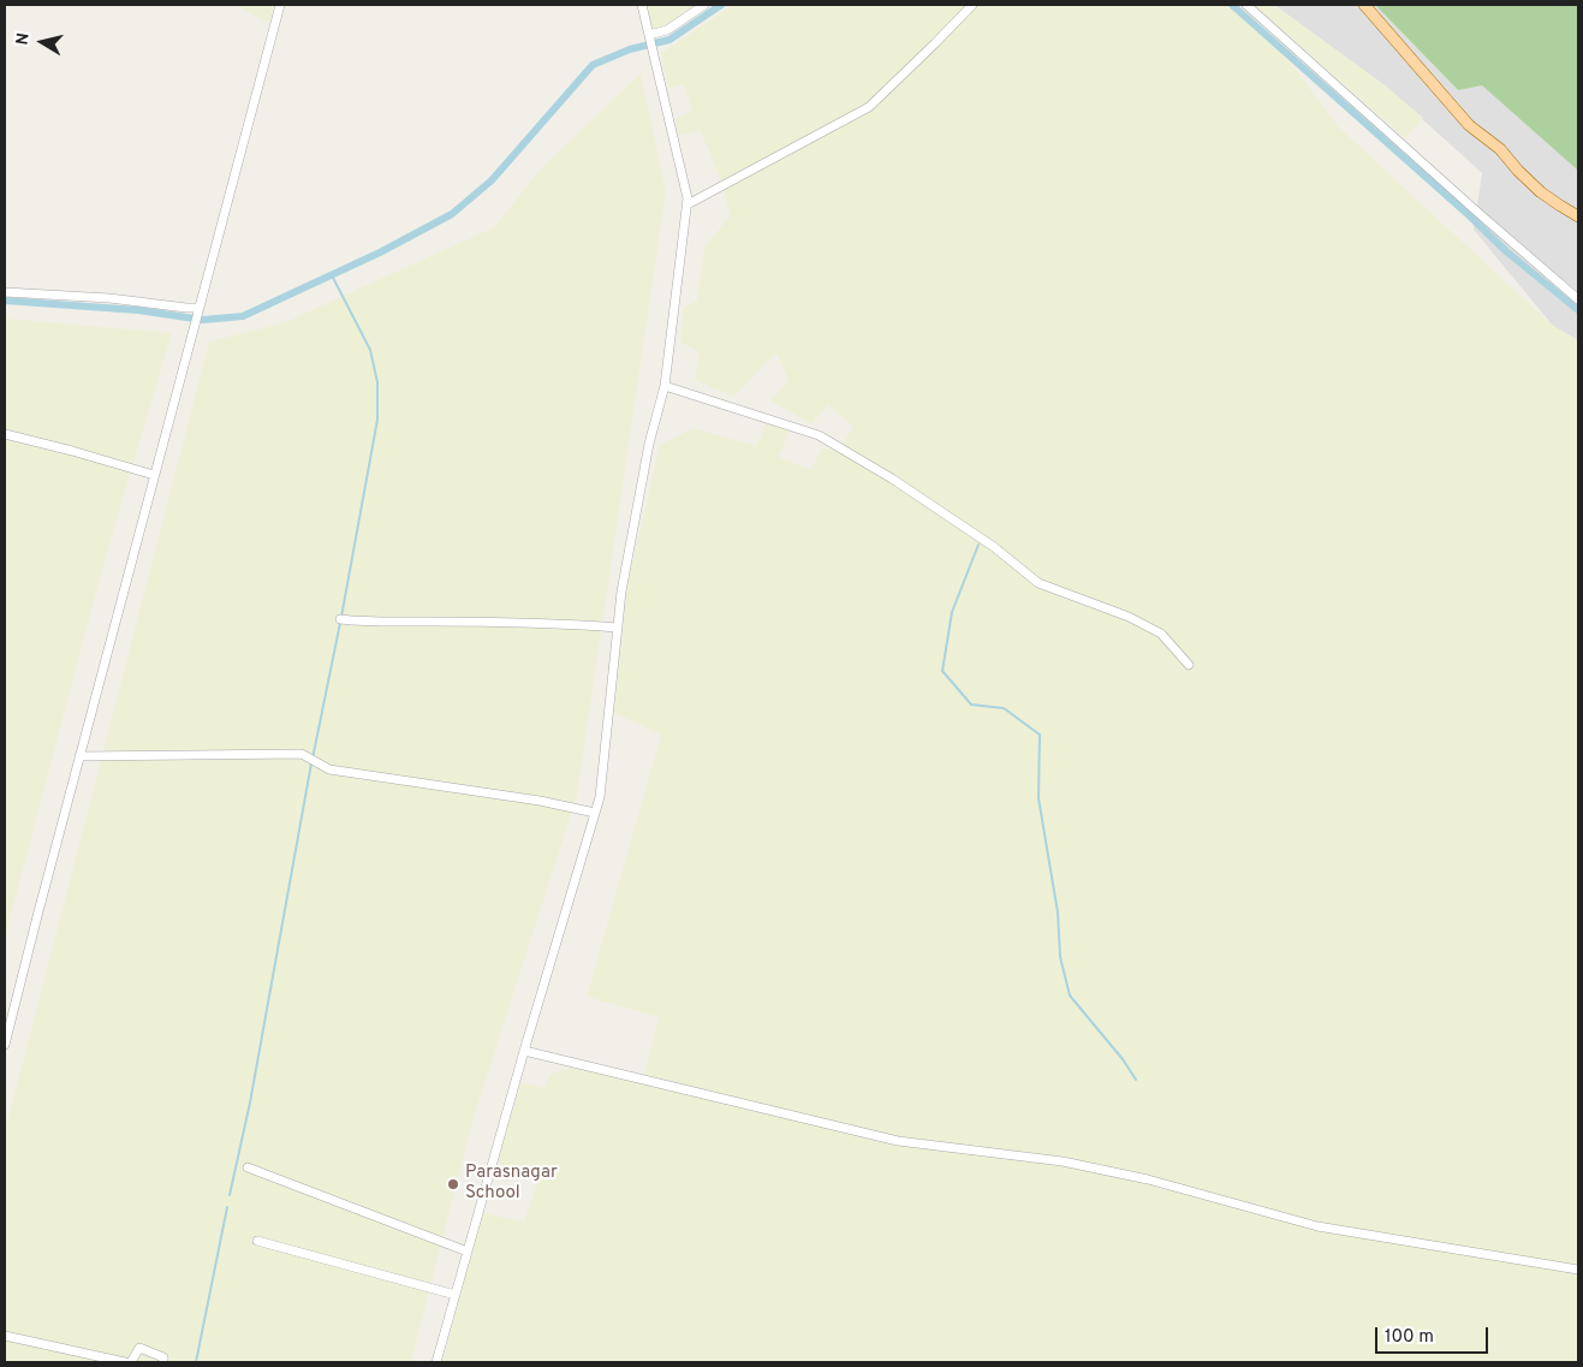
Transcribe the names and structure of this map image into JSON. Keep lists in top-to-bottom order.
{
  "places": ["Parasnagar School"],
  "scale_bar": "100 m",
  "north": "left"
}
